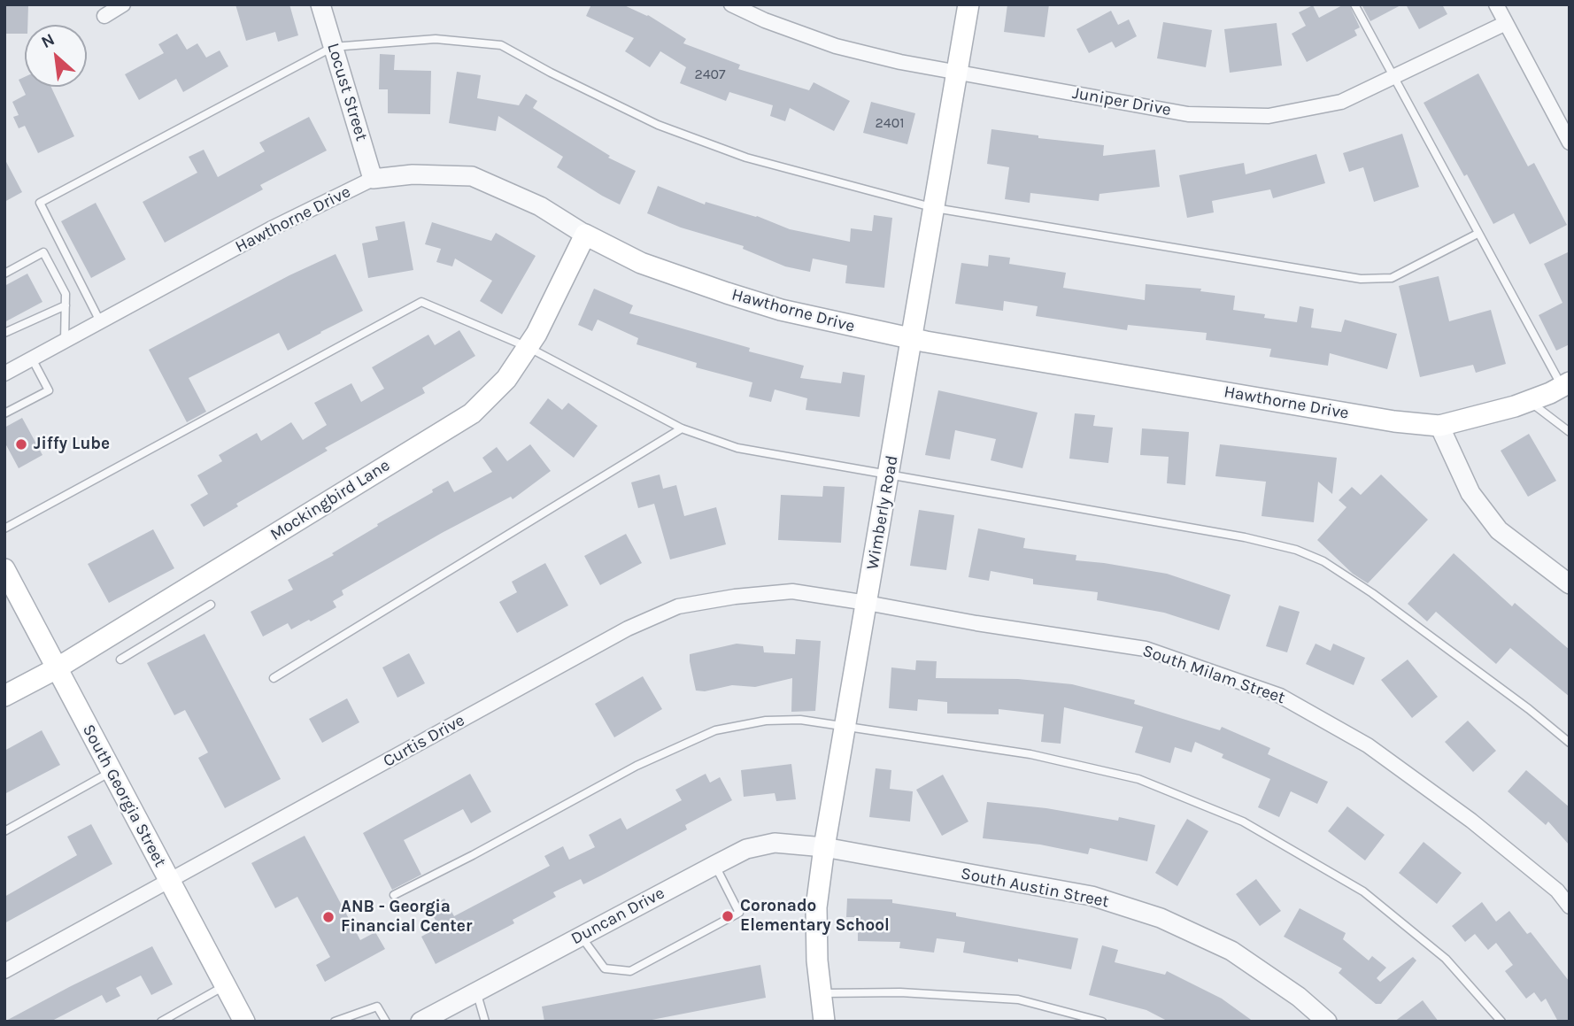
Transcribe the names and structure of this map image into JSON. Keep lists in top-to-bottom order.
{
  "streets": {
    "main road": [
      "Hawthorne Drive",
      "Mockingbird Lane",
      "Wimberly Road",
      "South Georgia Street"
    ],
    "street": [
      "Locust Street",
      "Juniper Drive",
      "South Milam Street",
      "Curtis Drive",
      "South Austin Street",
      "Duncan Drive"
    ]
  },
  "crossings": [
    ["Locust Street", "Hawthorne Drive"],
    ["Juniper Drive", "Wimberly Road"],
    ["Hawthorne Drive", "Mockingbird Lane"],
    ["Hawthorne Drive", "Wimberly Road"],
    ["Mockingbird Lane", "South Georgia Street"],
    ["Wimberly Road", "South Milam Street"],
    ["Wimberly Road", "Curtis Drive"],
    ["Wimberly Road", "South Austin Street"],
    ["Wimberly Road", "Duncan Drive"],
    ["South Milam Street", "Curtis Drive"],
    ["Curtis Drive", "South Georgia Street"],
    ["South Austin Street", "Duncan Drive"]
  ],
  "places": ["Jiffy Lube", "Coronado Elementary School", "ANB - Georgia Financial Center"],
  "house_numbers": ["2407", "2401"],
  "north": "top left"
}
